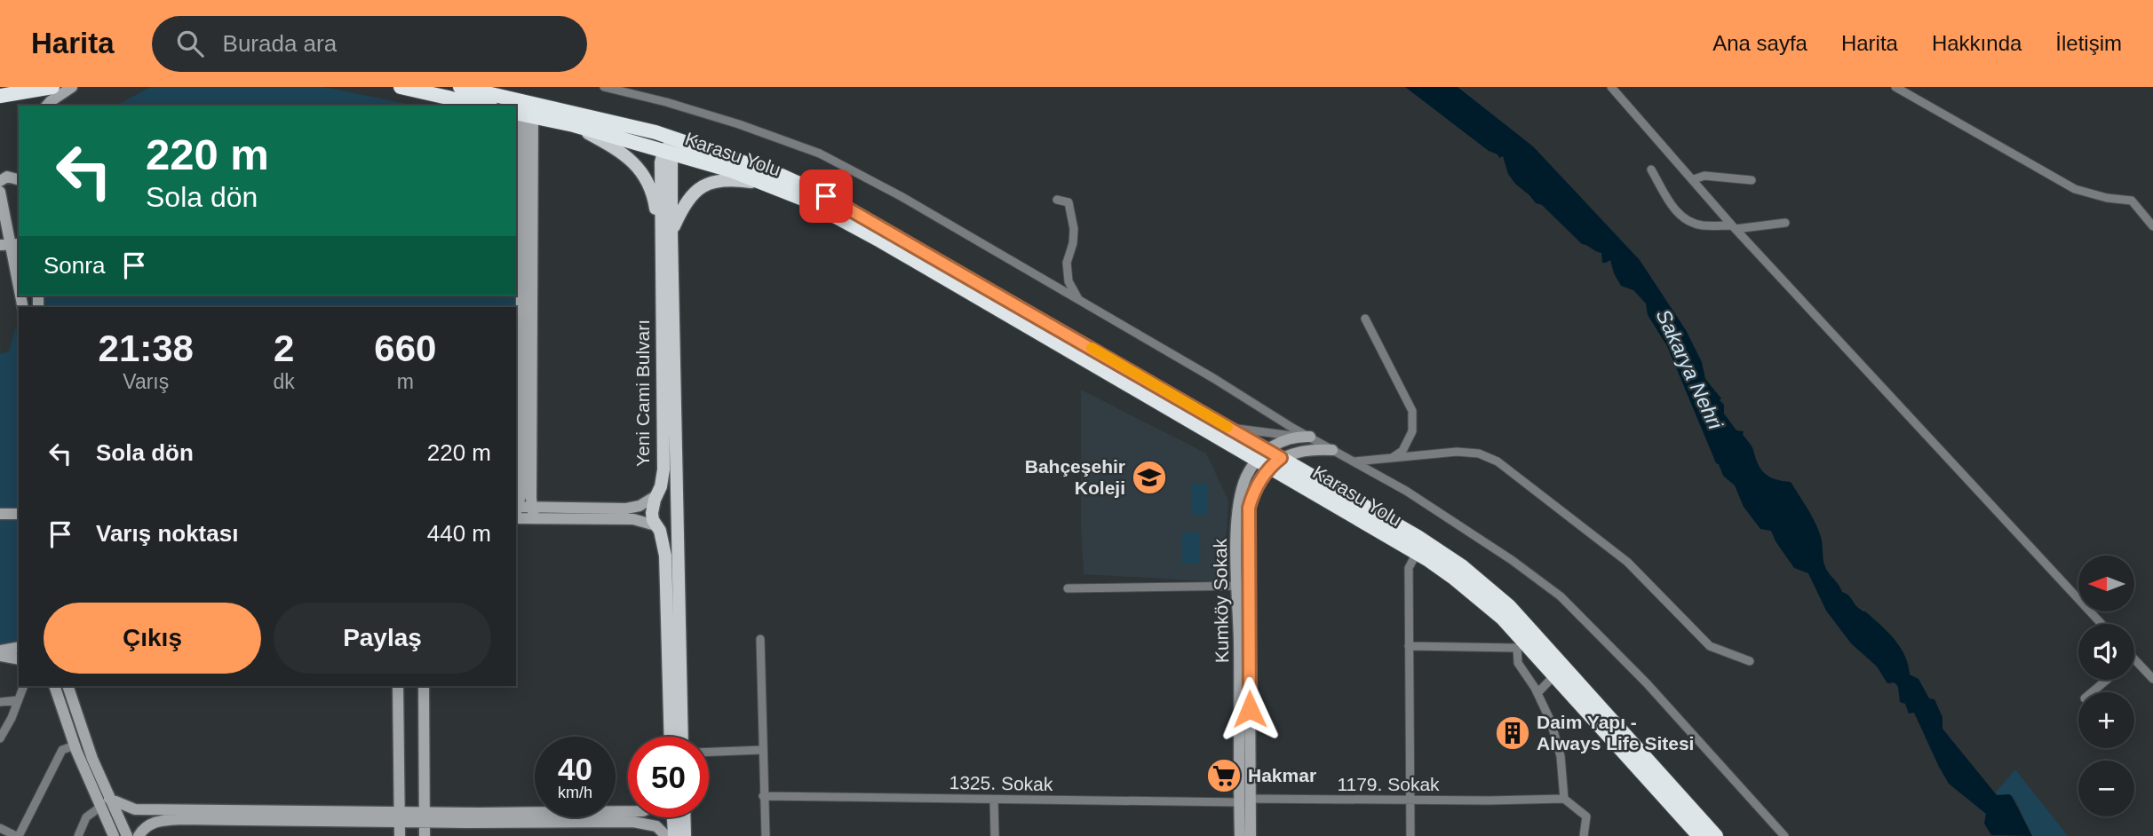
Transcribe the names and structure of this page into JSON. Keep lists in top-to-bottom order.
{
  "streets": {
    "highway": ["Karasu Yolu"],
    "main road": ["Yeni Cami Bulvarı"],
    "street": ["Kumköy Sokak", "1325. Sokak", "1179. Sokak"]
  },
  "crossings": [
    ["Karasu Yolu", "Yeni Cami Bulvarı"],
    ["Karasu Yolu", "Kumköy Sokak"],
    ["Kumköy Sokak", "1325. Sokak"],
    ["Kumköy Sokak", "1179. Sokak"]
  ],
  "water": ["Sakarya Nehri"],
  "places": {
    "school or university": ["Bahçeşehir Koleji"],
    "building": ["Daim Yapı - Always Life Sitesi"],
    "supermarket": ["Hakmar"]
  },
  "north": "left",
  "page": {
    "header": "Harita",
    "search": "Burada ara",
    "nav": [
      "Ana sayfa",
      "Harita",
      "Hakkında",
      "İletişim"
    ],
    "turn": ["220 m", "Sola dön"],
    "then": "Sonra",
    "eta": [
      "21:38",
      "Varış",
      "2",
      "dk",
      "660",
      "m"
    ],
    "list": [
      {
        "name": "Sola dön",
        "value": "220 m"
      },
      {
        "name": "Varış noktası",
        "value": "440 m"
      }
    ],
    "map_buttons": ["+", "−"],
    "buttons": ["Çıkış", "Paylaş"],
    "speed": "40 km/h",
    "limit": "50"
  }
}
